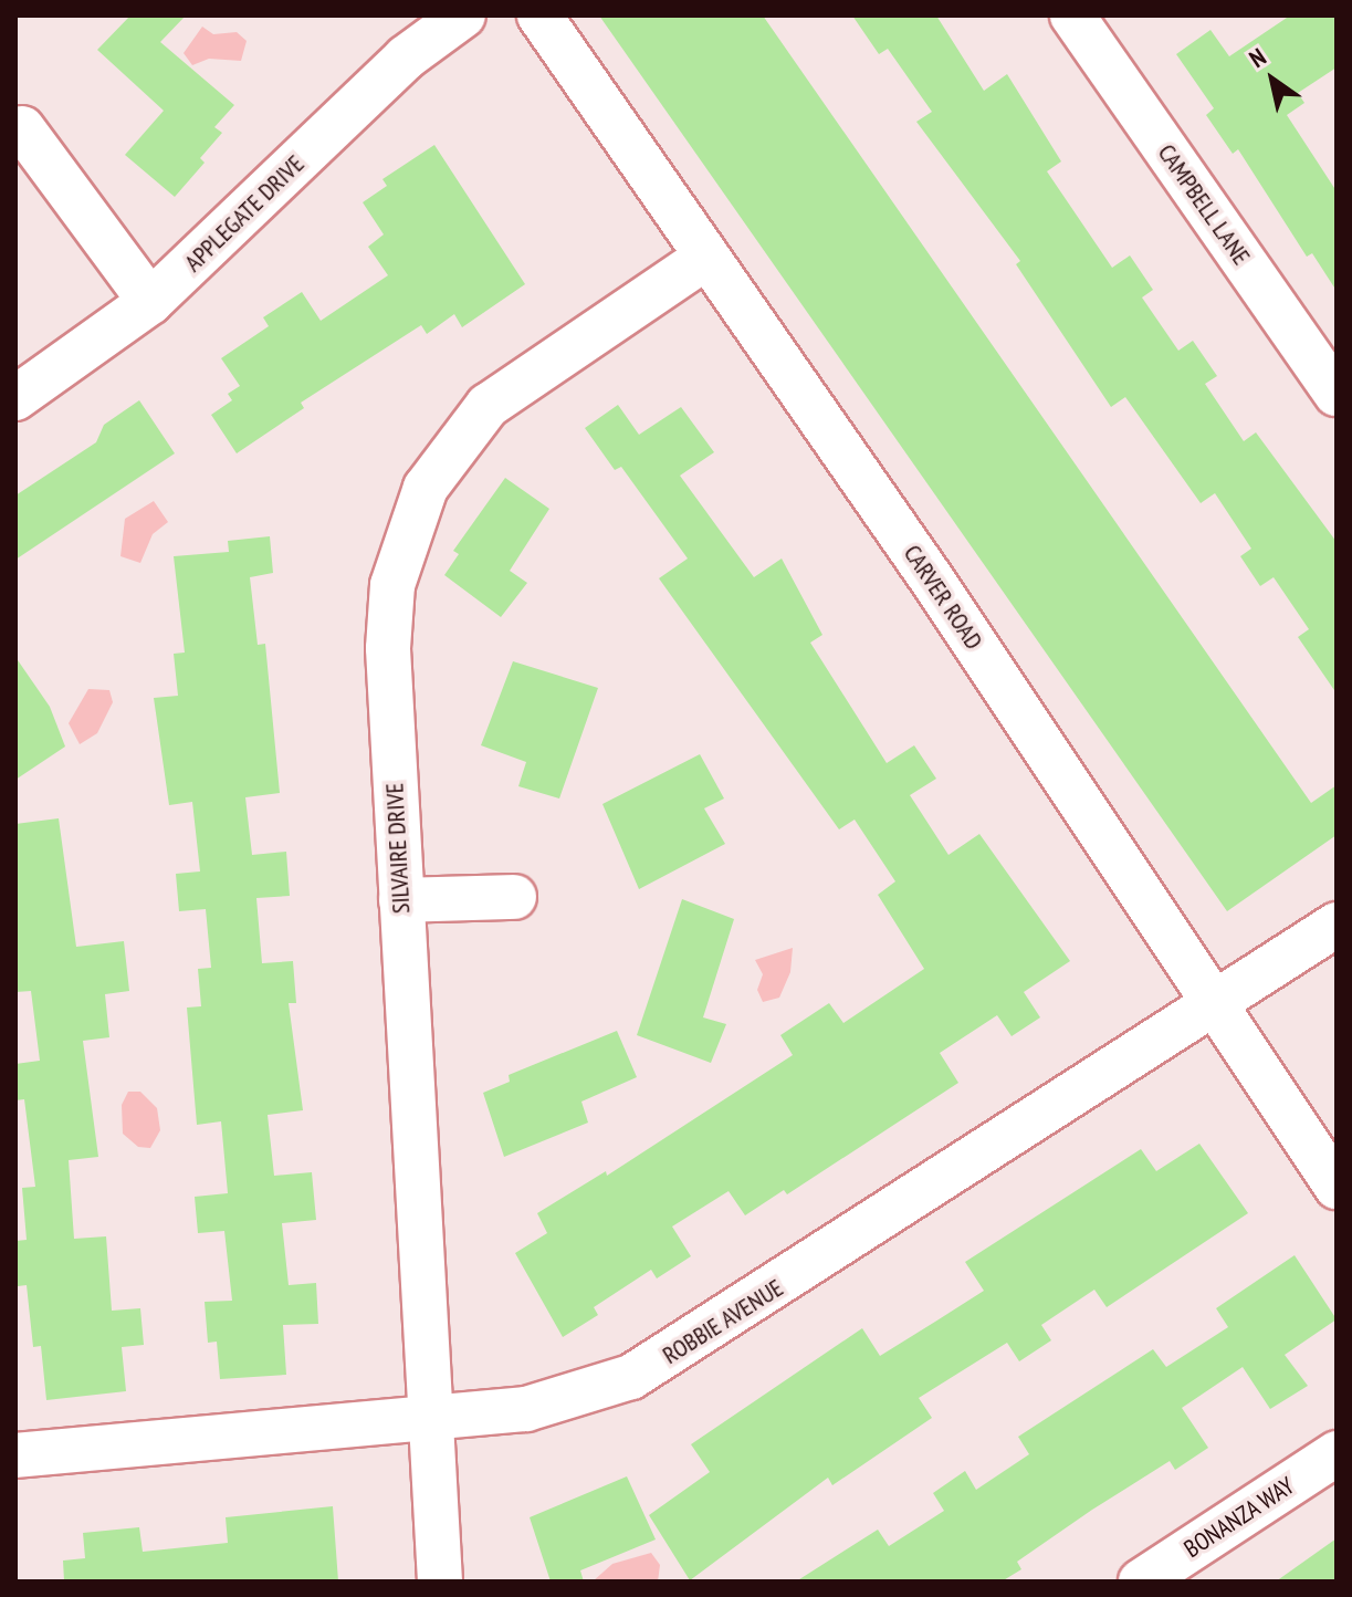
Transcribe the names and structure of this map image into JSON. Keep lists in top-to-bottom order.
{
  "streets": {
    "street": [
      "CAMPBELL LANE",
      "APPLEGATE DRIVE",
      "CARVER ROAD",
      "SILVAIRE DRIVE",
      "ROBBIE AVENUE",
      "BONANZA WAY"
    ]
  },
  "crossings": [
    ["CARVER ROAD", "SILVAIRE DRIVE"],
    ["CARVER ROAD", "ROBBIE AVENUE"],
    ["SILVAIRE DRIVE", "ROBBIE AVENUE"]
  ],
  "north": "top left"
}
